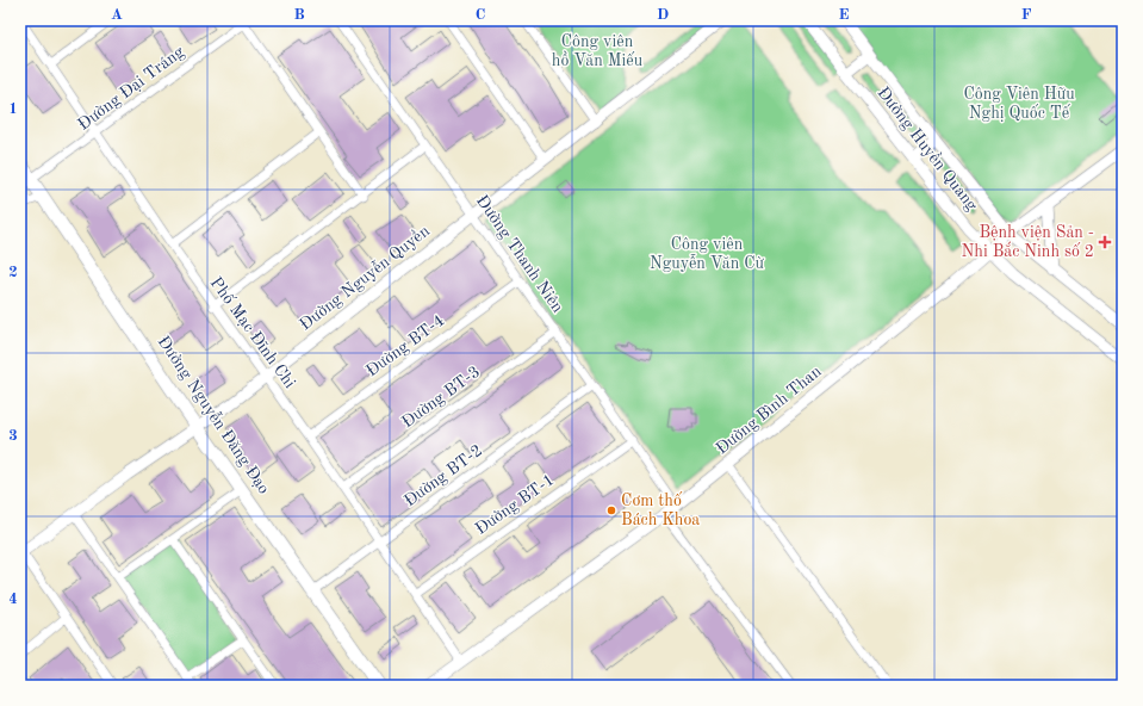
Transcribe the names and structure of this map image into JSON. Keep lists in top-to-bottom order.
{
  "streets": {
    "main road": ["Đường Nguyễn Đăng Đạo"],
    "street": [
      "Đường Đại Tráng",
      "Đường Huyền Quang",
      "Đường Thanh Niên",
      "Đường Nguyễn Quyền",
      "Phố Mạc Đĩnh Chi",
      "Đường BT-4",
      "Đường BT-3",
      "Đường Bình Than",
      "Đường BT-2",
      "Đường BT-1"
    ]
  },
  "crossings": [
    ["Đường Đại Tráng", "Phố Mạc Đĩnh Chi"],
    ["Đường Đại Tráng", "Đường Nguyễn Đăng Đạo"],
    ["Đường Huyền Quang", "Đường Bình Than"],
    ["Đường Thanh Niên", "Đường Nguyễn Quyền"],
    ["Đường Thanh Niên", "Đường BT-4"],
    ["Đường Thanh Niên", "Đường BT-3"],
    ["Đường Thanh Niên", "Đường Bình Than"],
    ["Đường Thanh Niên", "Đường BT-2"],
    ["Đường Thanh Niên", "Đường BT-1"],
    ["Đường Nguyễn Quyền", "Phố Mạc Đĩnh Chi"],
    ["Đường Nguyễn Quyền", "Đường Nguyễn Đăng Đạo"],
    ["Phố Mạc Đĩnh Chi", "Đường BT-4"],
    ["Phố Mạc Đĩnh Chi", "Đường BT-3"],
    ["Phố Mạc Đĩnh Chi", "Đường Bình Than"],
    ["Phố Mạc Đĩnh Chi", "Đường BT-2"],
    ["Phố Mạc Đĩnh Chi", "Đường BT-1"],
    ["Đường Nguyễn Đăng Đạo", "Đường BT-2"]
  ],
  "parks": ["Công viên hồ Văn Miếu", "Công Viên Hữu Nghị Quốc Tế", "Công viên Nguyễn Văn Cừ"],
  "places": {
    "health": ["Bệnh viện Sản - Nhi Bắc Ninh số 2"],
    "other": ["Cơm thố Bách Khoa"]
  },
  "grid": {
    "columns": [
      "A",
      "B",
      "C",
      "D",
      "E",
      "F"
    ],
    "rows": [
      "1",
      "2",
      "3",
      "4"
    ]
  }
}
